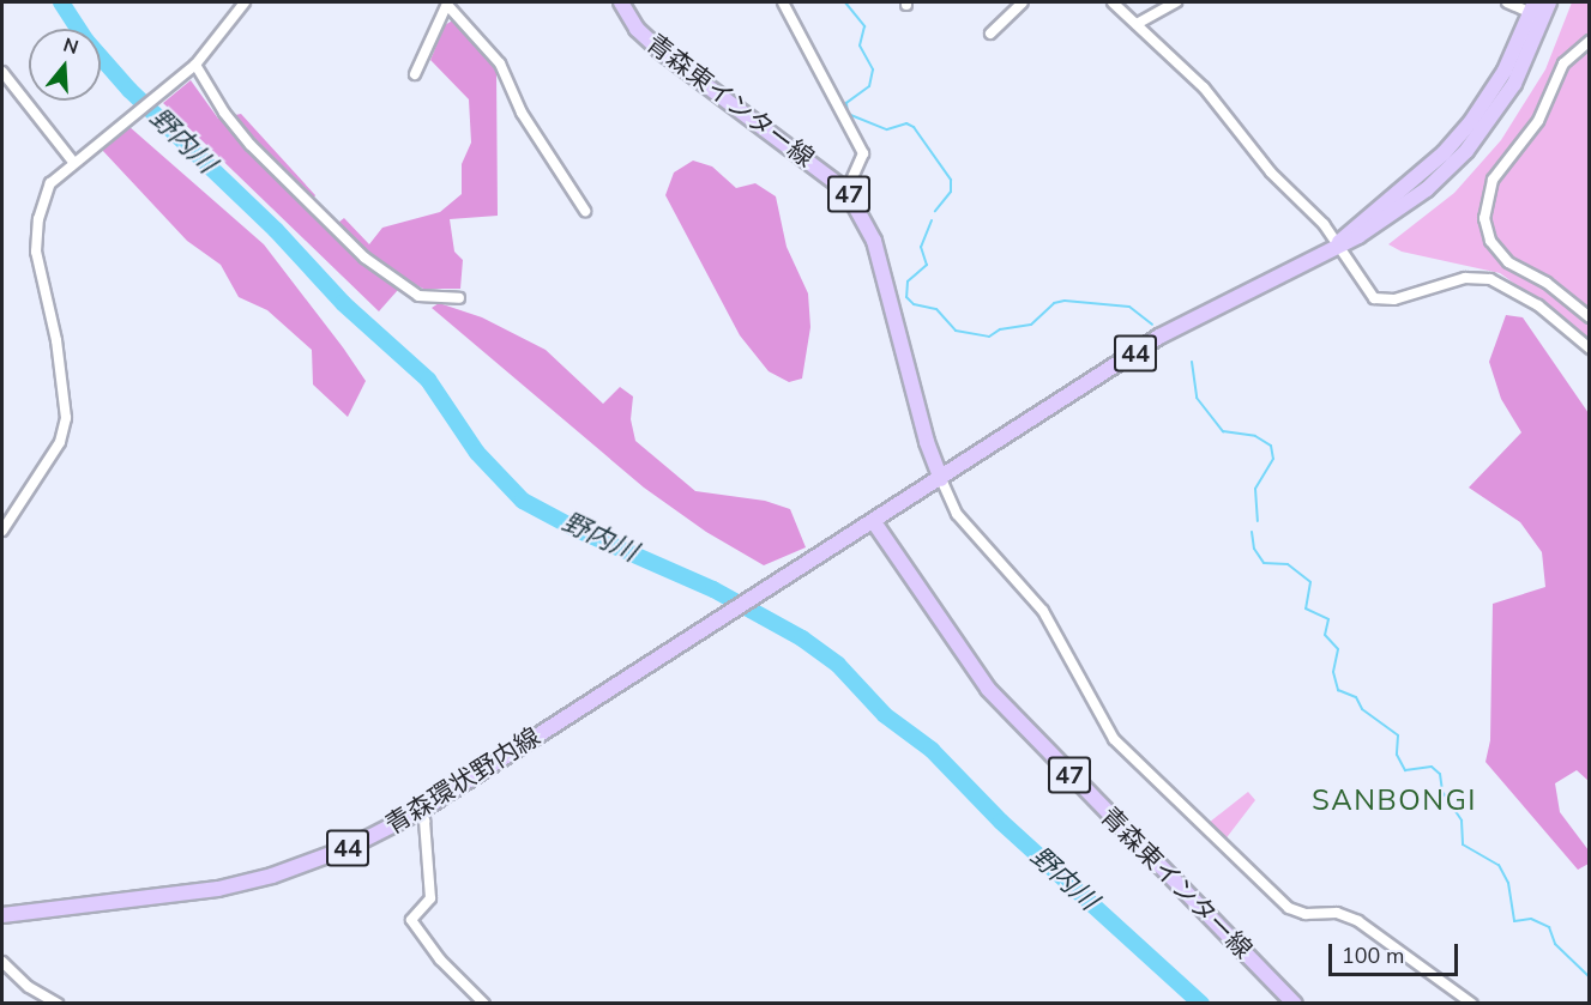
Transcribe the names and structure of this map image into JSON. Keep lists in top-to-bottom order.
{
  "streets": {
    "main road": [
      "青森東インター線",
      "47",
      "44",
      "青森環状野内線"
    ]
  },
  "crossings": [
    ["青森東インター線", "44"],
    ["青森東インター線", "青森環状野内線"],
    ["44", "青森環状野内線"]
  ],
  "districts": ["SANBONGI"],
  "water": ["野内川"],
  "scale_bar": "100 m",
  "north": "top"
}
